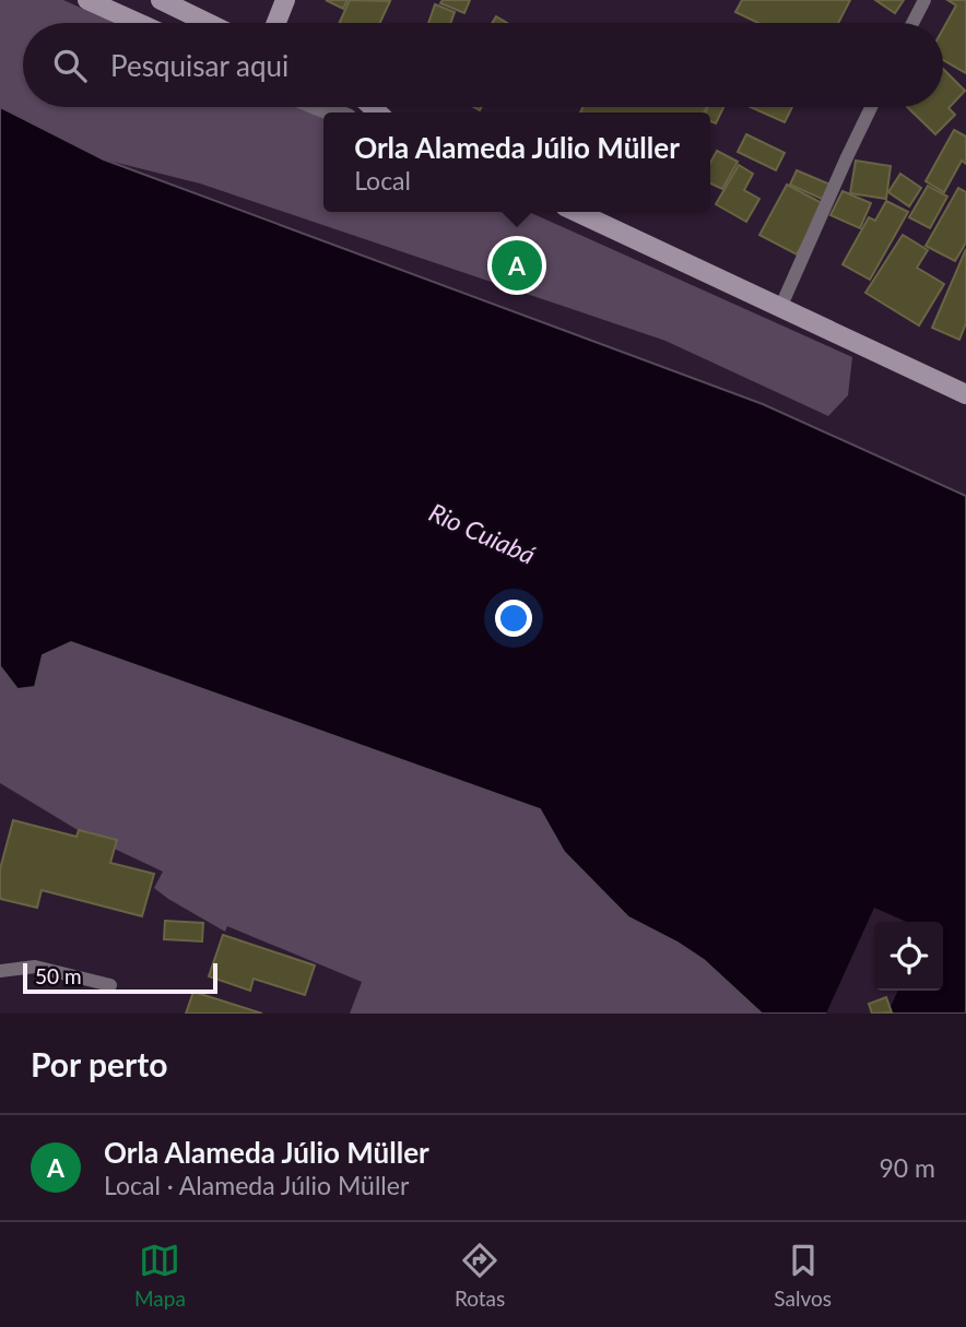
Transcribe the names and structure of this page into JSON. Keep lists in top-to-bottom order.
{
  "water": ["Rio Cuiabá"],
  "scale_bar": "50 m",
  "page": {
    "search": "Pesquisar aqui",
    "popup": ["Orla Alameda Júlio Müller", "Local"],
    "pins": "A",
    "scale": "50 m",
    "heading": "Por perto",
    "list": [
      {
        "mark": "A",
        "name": "Orla Alameda Júlio Müller",
        "note": "Local · Alameda Júlio Müller",
        "value": "90 m"
      }
    ],
    "nav": ["Mapa", "Rotas", "Salvos"]
  }
}
